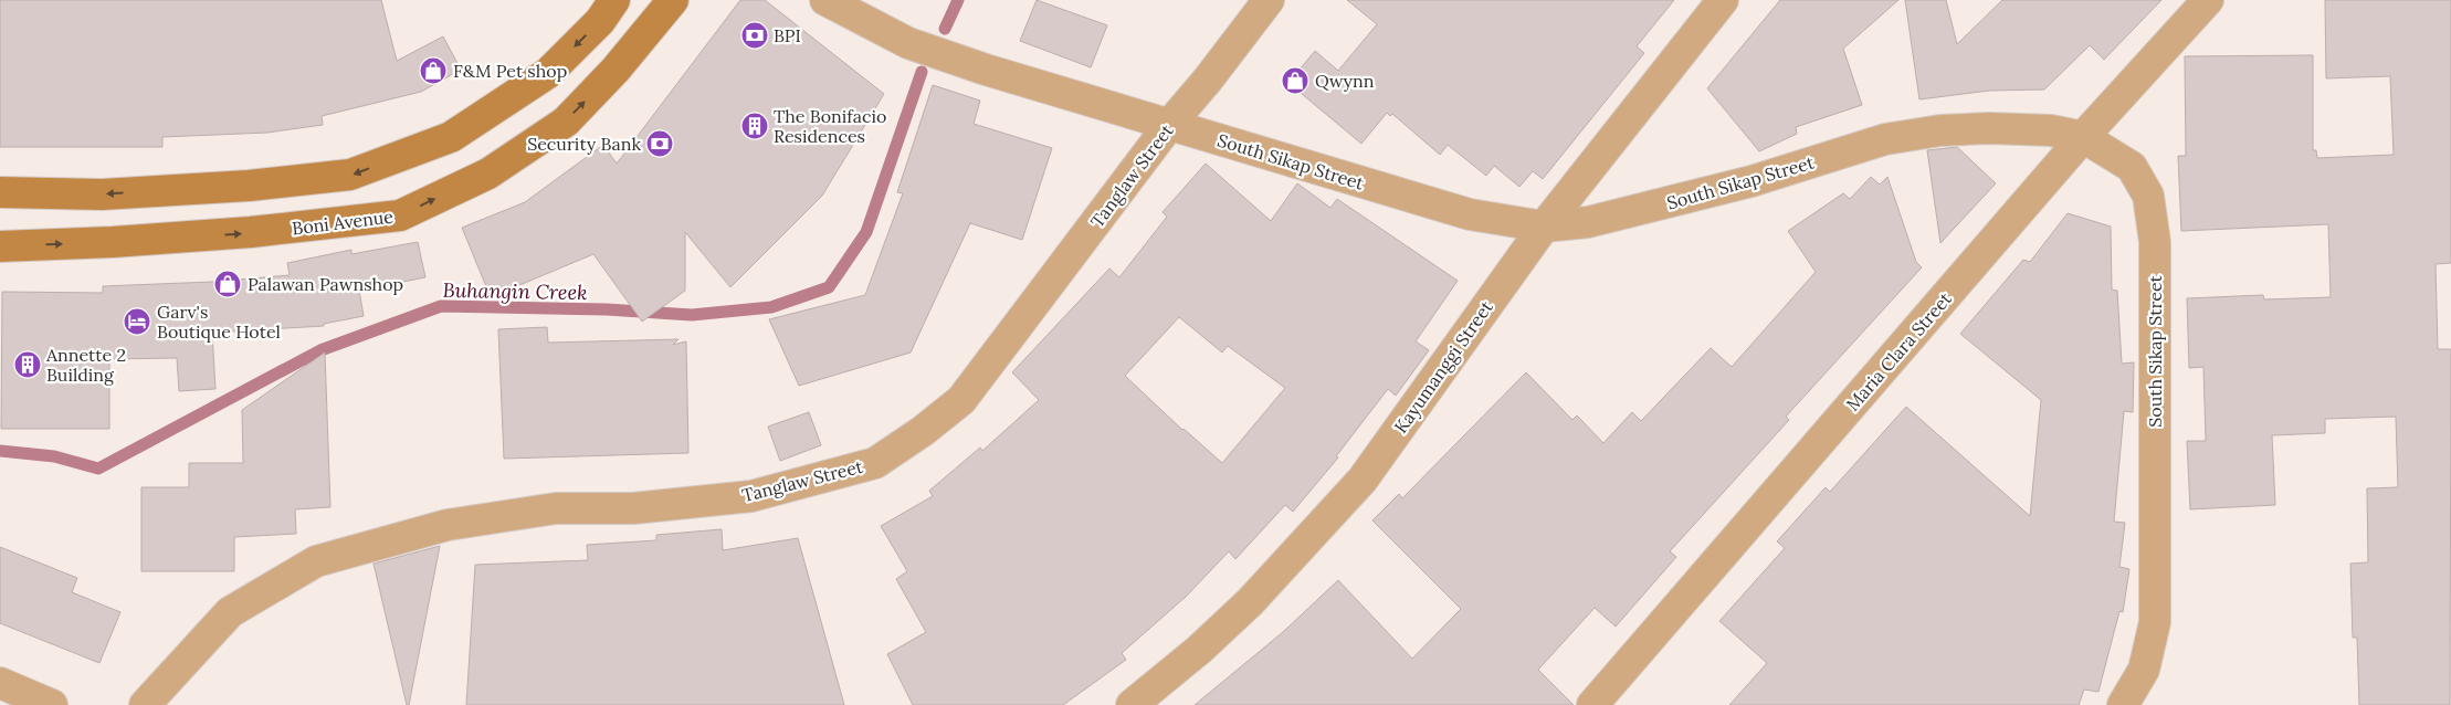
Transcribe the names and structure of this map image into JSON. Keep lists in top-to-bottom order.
{
  "streets": {
    "main road": ["Boni Avenue"],
    "street": [
      "South Sikap Street",
      "Tanglaw Street",
      "Maria Clara Street",
      "Kayumanggi Street"
    ]
  },
  "crossings": [
    ["South Sikap Street", "Tanglaw Street"],
    ["South Sikap Street", "Maria Clara Street"],
    ["South Sikap Street", "Kayumanggi Street"]
  ],
  "water": ["Buhangin Creek"],
  "places": {
    "bank": ["BPI", "Security Bank"],
    "shop": ["F&M Pet shop", "Qwynn", "Palawan Pawnshop"],
    "building": ["The Bonifacio Residences", "Annette 2 Building"],
    "hotel": ["Garv's Boutique Hotel"]
  }
}
